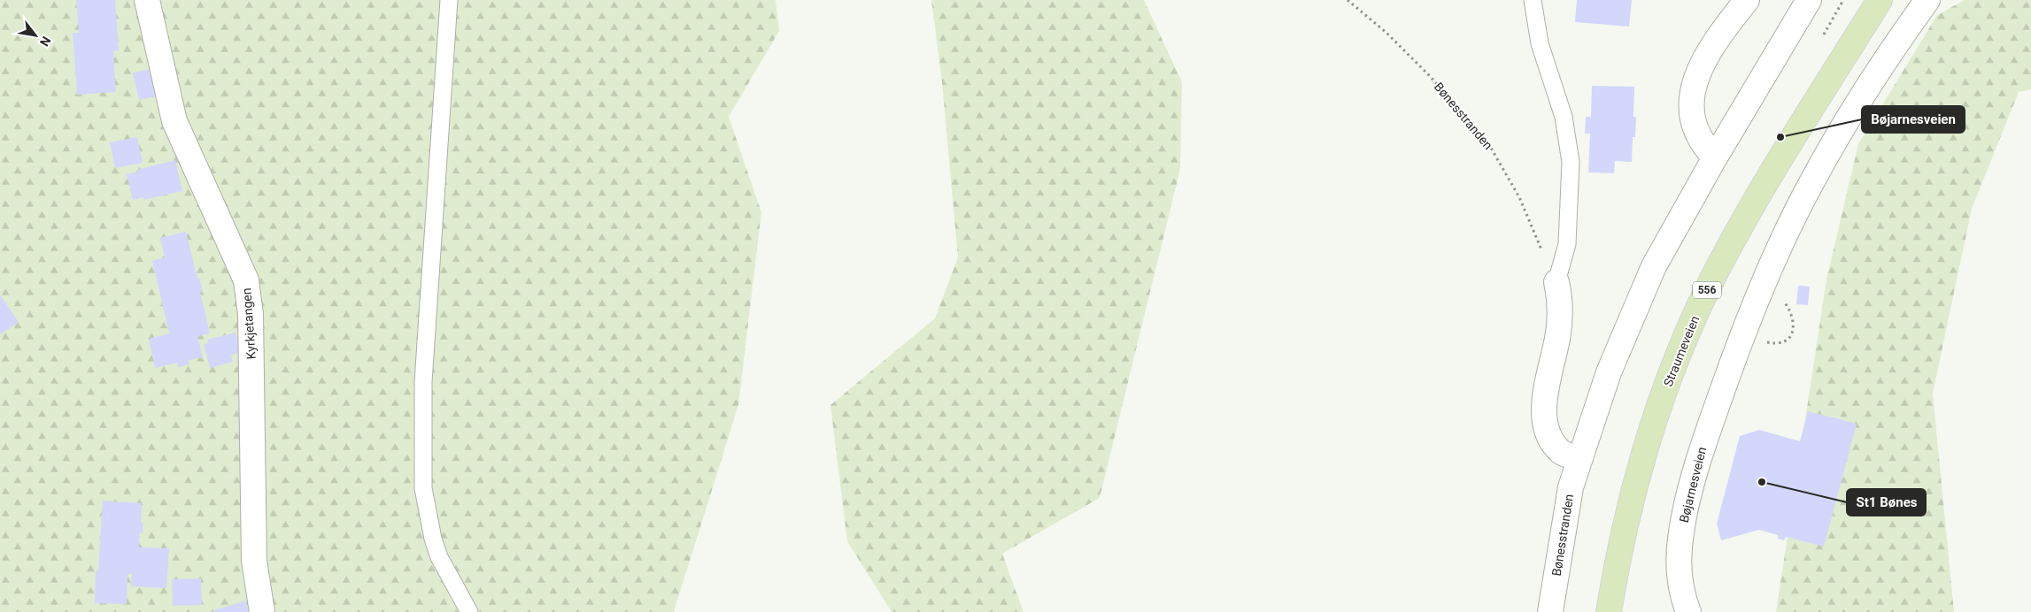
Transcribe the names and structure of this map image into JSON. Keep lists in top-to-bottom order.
{
  "streets": {
    "main road": ["556", "Straumeveien"],
    "street": ["Bønesstranden", "Kyrkjetangen", "Bøjarnesveien"]
  },
  "places": ["Bøjarnesveien", "St1 Bønes"],
  "north": "bottom right"
}
